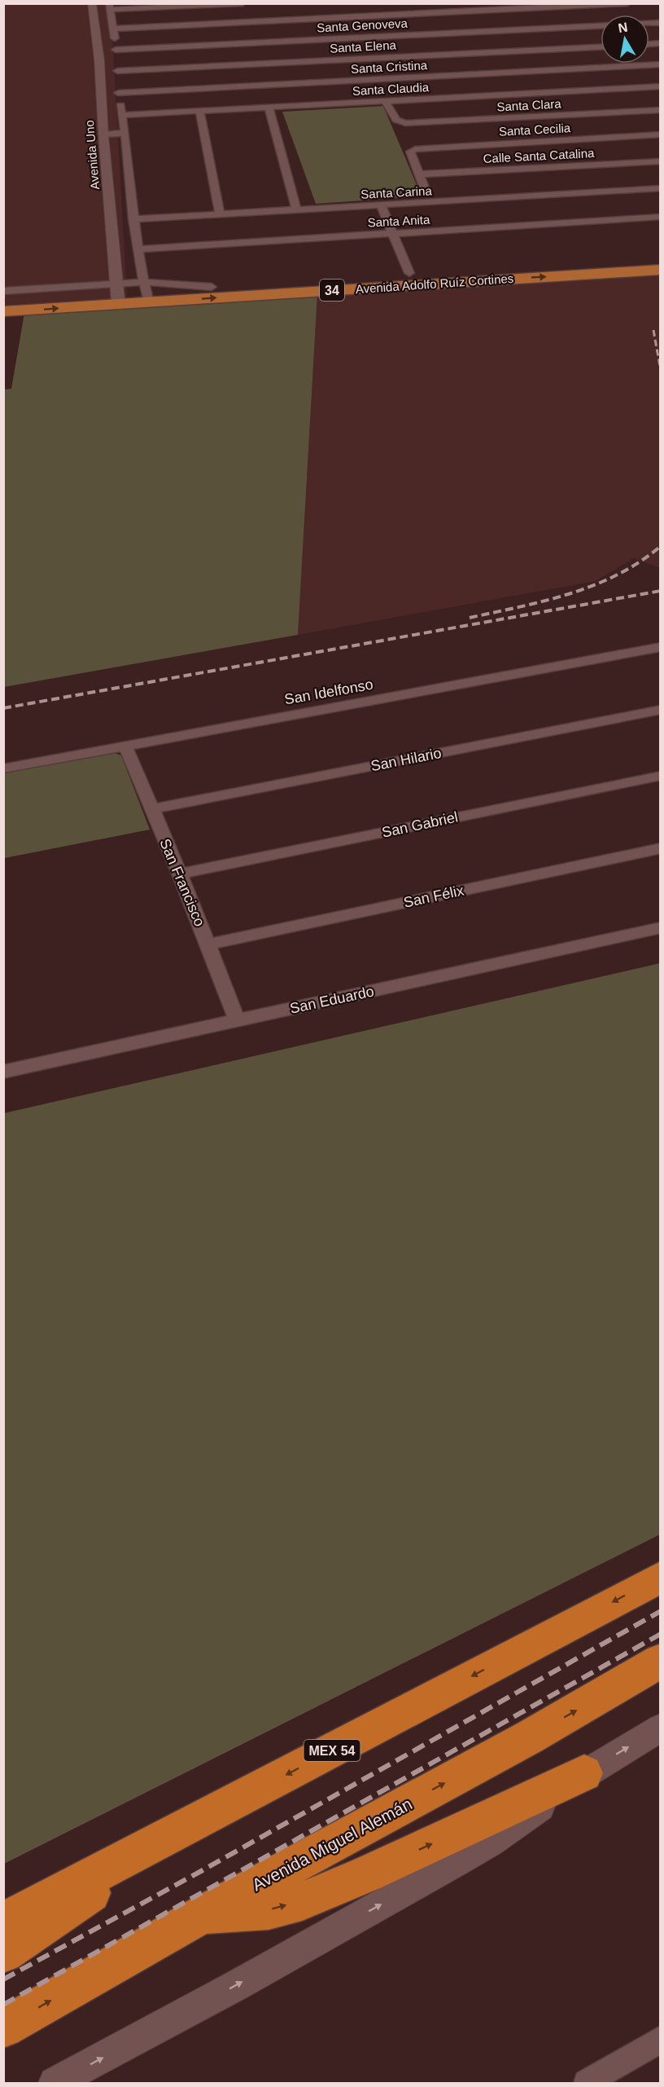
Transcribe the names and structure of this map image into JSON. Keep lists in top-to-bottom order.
{
  "streets": {
    "highway": ["MEX 54", "Avenida Miguel Alemán"],
    "main road": ["Avenida Adolfo Ruíz Cortines", "34"],
    "street": [
      "Santa Genoveva",
      "Santa Elena",
      "Santa Cristina",
      "Santa Claudia",
      "Santa Clara",
      "Santa Cecilia",
      "Avenida Uno",
      "Calle Santa Catalina",
      "Santa Carina",
      "Santa Anita",
      "San Idelfonso",
      "San Hilario",
      "San Gabriel",
      "San Francisco",
      "San Félix",
      "San Eduardo"
    ]
  },
  "crossings": [
    ["Santa Genoveva", "Santa Elena"],
    ["Santa Genoveva", "Santa Cristina"],
    ["Santa Genoveva", "Santa Claudia"],
    ["Santa Genoveva", "Avenida Uno"],
    ["Santa Elena", "Santa Cristina"],
    ["Santa Elena", "Santa Claudia"],
    ["Santa Elena", "Avenida Uno"],
    ["Santa Cristina", "Santa Claudia"],
    ["Santa Cristina", "Avenida Uno"],
    ["Santa Claudia", "Santa Clara"],
    ["Santa Claudia", "Avenida Uno"],
    ["Santa Cecilia", "Calle Santa Catalina"],
    ["Avenida Uno", "Santa Carina"],
    ["Avenida Uno", "Santa Anita"],
    ["Avenida Uno", "Avenida Adolfo Ruíz Cortines"],
    ["San Idelfonso", "San Francisco"],
    ["San Hilario", "San Francisco"],
    ["San Gabriel", "San Francisco"],
    ["San Francisco", "San Félix"],
    ["San Francisco", "San Eduardo"]
  ],
  "north": "top"
}
